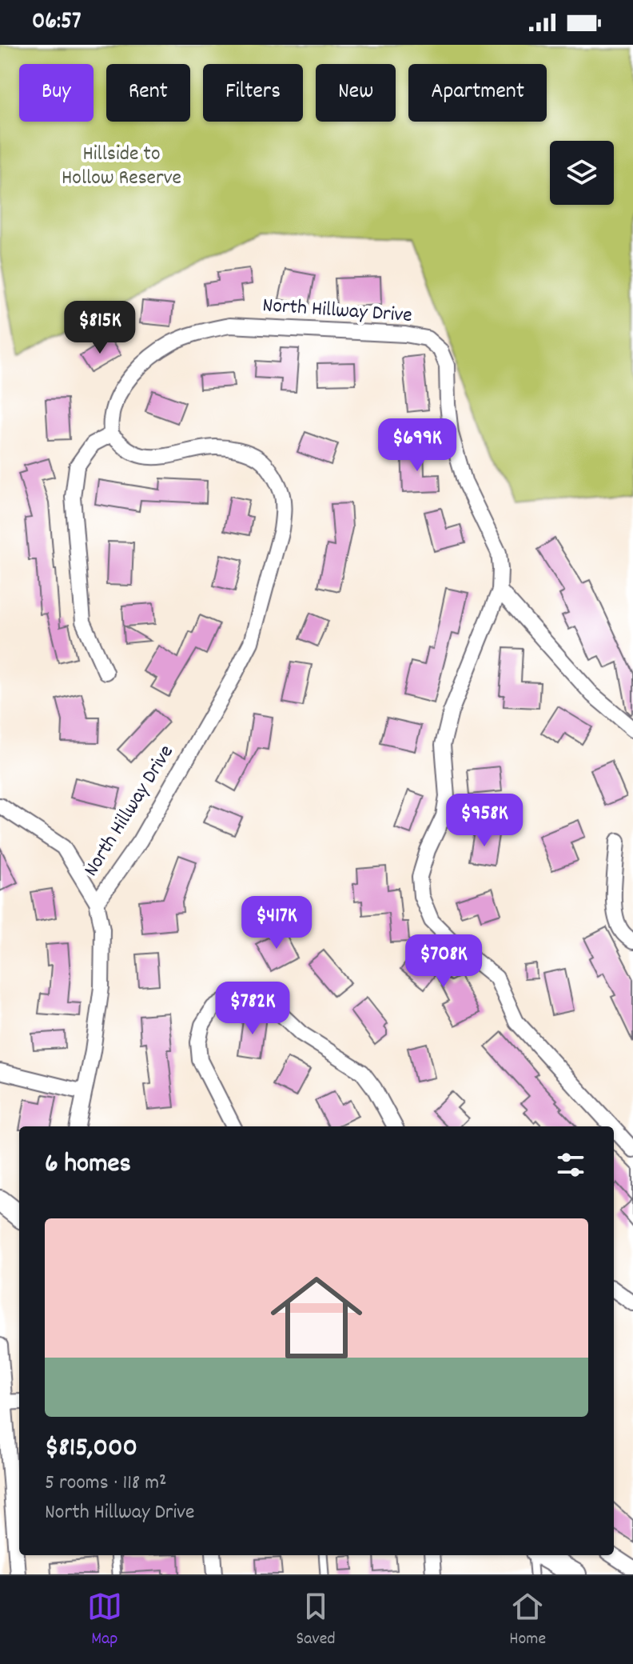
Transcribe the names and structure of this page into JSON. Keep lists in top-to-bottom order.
{
  "streets": {
    "street": ["North Hillway Drive"]
  },
  "parks": ["Hillside to Hollow Reserve"],
  "page": {
    "status": "06:57",
    "chip": [
      "Buy",
      "Rent",
      "Filters",
      "New",
      "Apartment"
    ],
    "price": [
      "$815K",
      "$699K",
      "$958K",
      "$417K",
      "$708K",
      "$782K"
    ],
    "heading": "6 homes",
    "list": [
      {
        "name": "$815,000",
        "note": "5 rooms · 118 m² · North Hillway Drive"
      }
    ],
    "tabs": ["Map", "Saved", "Home"]
  }
}
